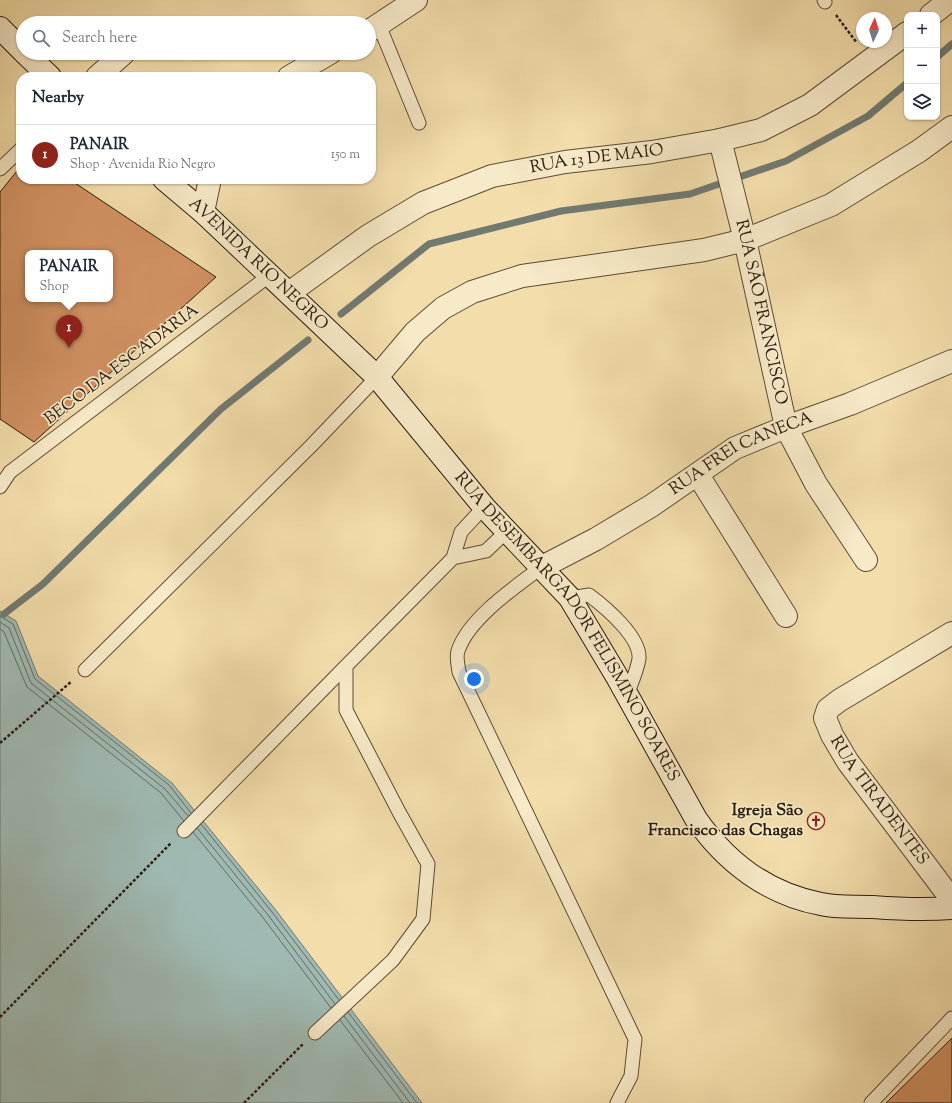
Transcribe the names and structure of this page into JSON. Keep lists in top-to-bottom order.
{
  "streets": {
    "street": [
      "RUA 13 DE MAIO",
      "AVENIDA RIO NEGRO",
      "RUA SÃO FRANCISCO",
      "RUA FREI CANECA",
      "RUA DESEMBARGADOR FELISMINO SOARES",
      "RUA TIRADENTES"
    ],
    "lane": ["BECO DA ESCADARIA"]
  },
  "crossings": [
    ["RUA 13 DE MAIO", "AVENIDA RIO NEGRO"],
    ["RUA 13 DE MAIO", "RUA SÃO FRANCISCO"],
    ["AVENIDA RIO NEGRO", "BECO DA ESCADARIA"],
    ["AVENIDA RIO NEGRO", "RUA DESEMBARGADOR FELISMINO SOARES"],
    ["RUA SÃO FRANCISCO", "RUA FREI CANECA"],
    ["RUA FREI CANECA", "RUA DESEMBARGADOR FELISMINO SOARES"]
  ],
  "places": {
    "church": ["Igreja São Francisco das Chagas"]
  },
  "north": "top",
  "page": {
    "map_buttons": ["+", "−"],
    "search": "Search here",
    "heading": "Nearby",
    "list": [
      {
        "mark": "1",
        "name": "PANAIR",
        "note": "Shop · Avenida Rio Negro",
        "value": "150 m"
      }
    ],
    "popup": ["PANAIR", "Shop"],
    "pins": "1"
  }
}
